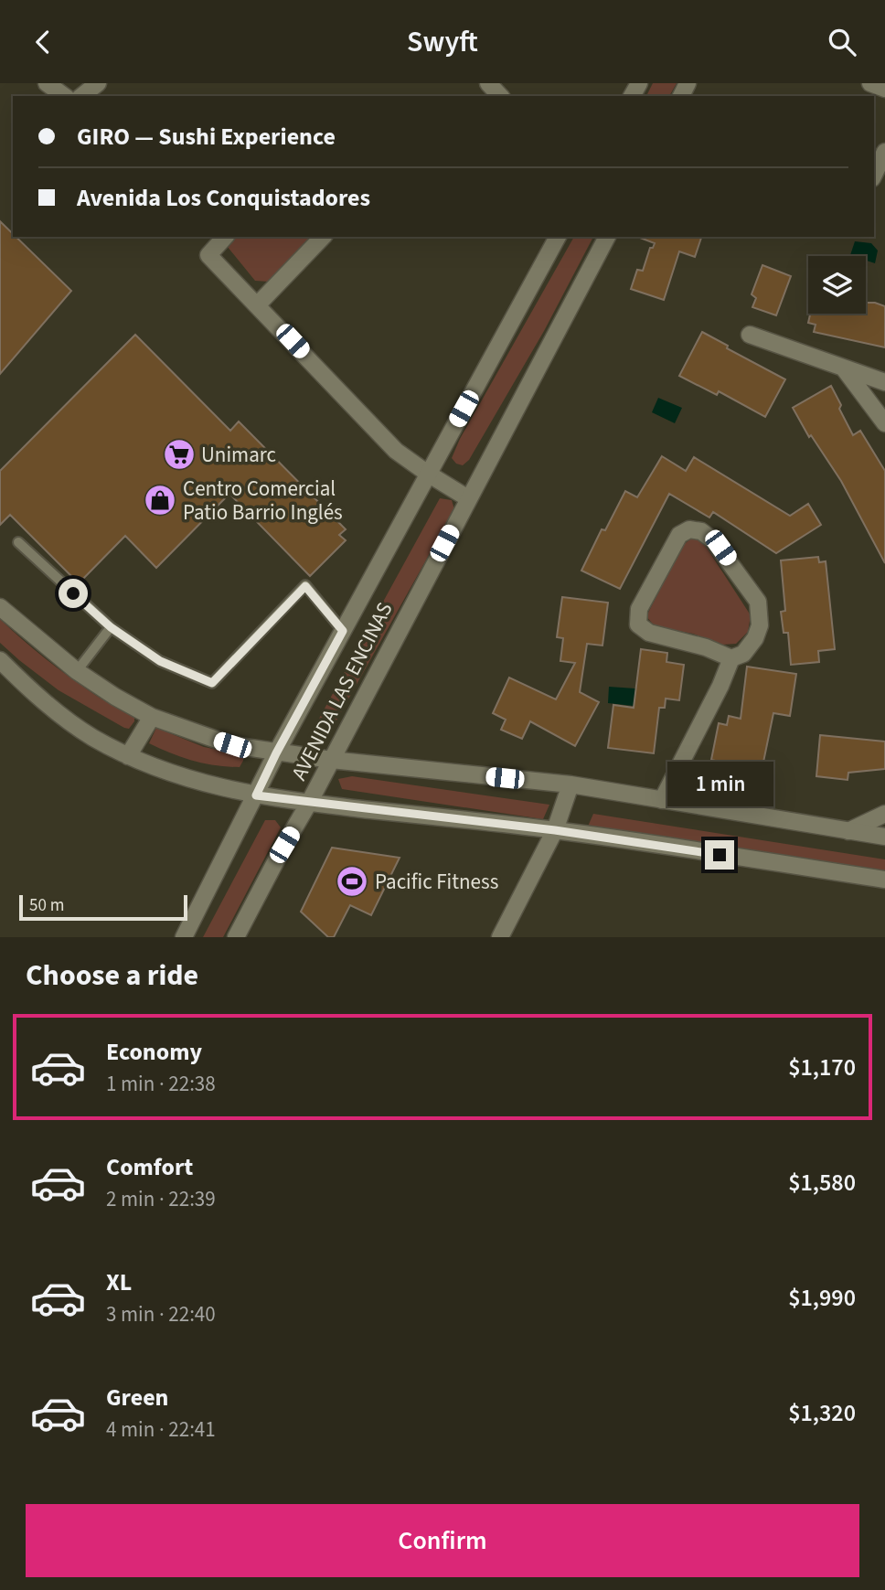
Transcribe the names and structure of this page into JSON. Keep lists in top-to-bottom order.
{
  "streets": {
    "street": ["AVENIDA LAS ENCINAS"]
  },
  "places": {
    "supermarket": ["Unimarc"],
    "shop": ["Centro Comercial Patio Barrio Inglés"],
    "sports": ["Pacific Fitness"]
  },
  "scale_bar": "50 m",
  "page": {
    "header": "Swyft",
    "banner": ["GIRO — Sushi Experience", "Avenida Los Conquistadores"],
    "bubble": "1 min",
    "scale": "50 m",
    "heading": "Choose a ride",
    "list": [
      {
        "name": "Economy",
        "note": "1 min · 22:38",
        "value": "$1,170"
      },
      {
        "name": "Comfort",
        "note": "2 min · 22:39",
        "value": "$1,580"
      },
      {
        "name": "XL",
        "note": "3 min · 22:40",
        "value": "$1,990"
      },
      {
        "name": "Green",
        "note": "4 min · 22:41",
        "value": "$1,320"
      }
    ],
    "buttons": "Confirm"
  }
}
